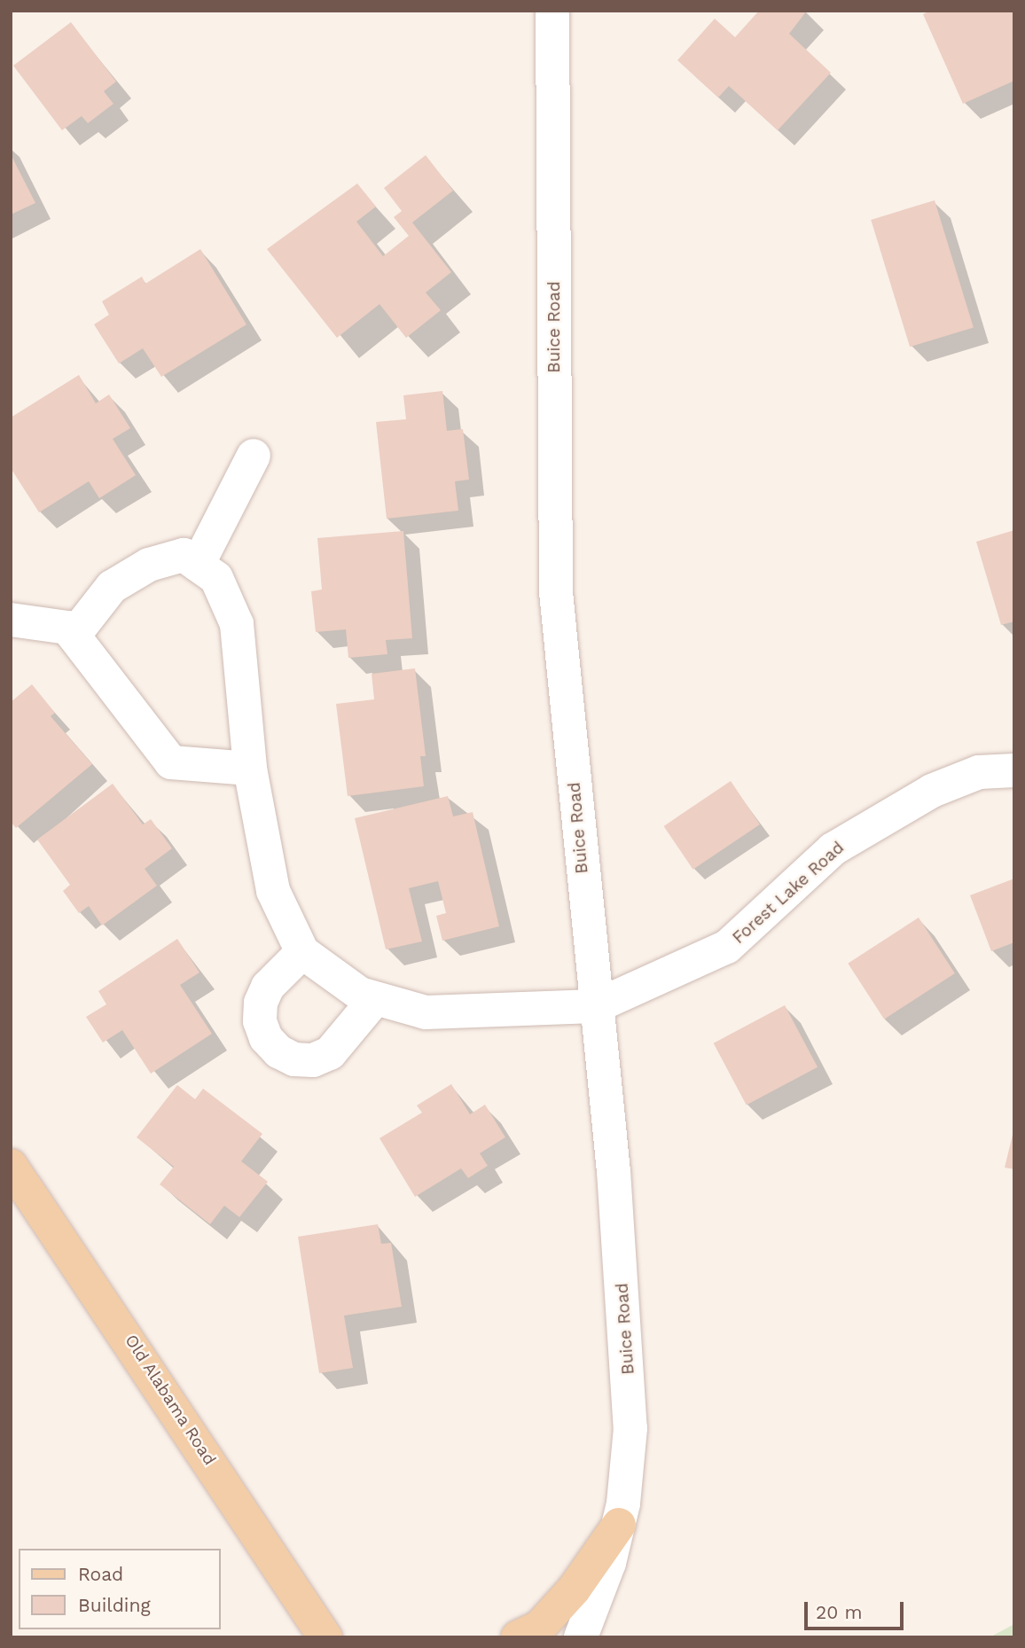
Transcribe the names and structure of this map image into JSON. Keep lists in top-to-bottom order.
{
  "streets": {
    "main road": ["Old Alabama Road"],
    "street": ["Buice Road", "Forest Lake Road"]
  },
  "crossings": [
    ["Buice Road", "Forest Lake Road"]
  ],
  "legend": ["Road", "Building"],
  "scale_bar": "20 m"
}
